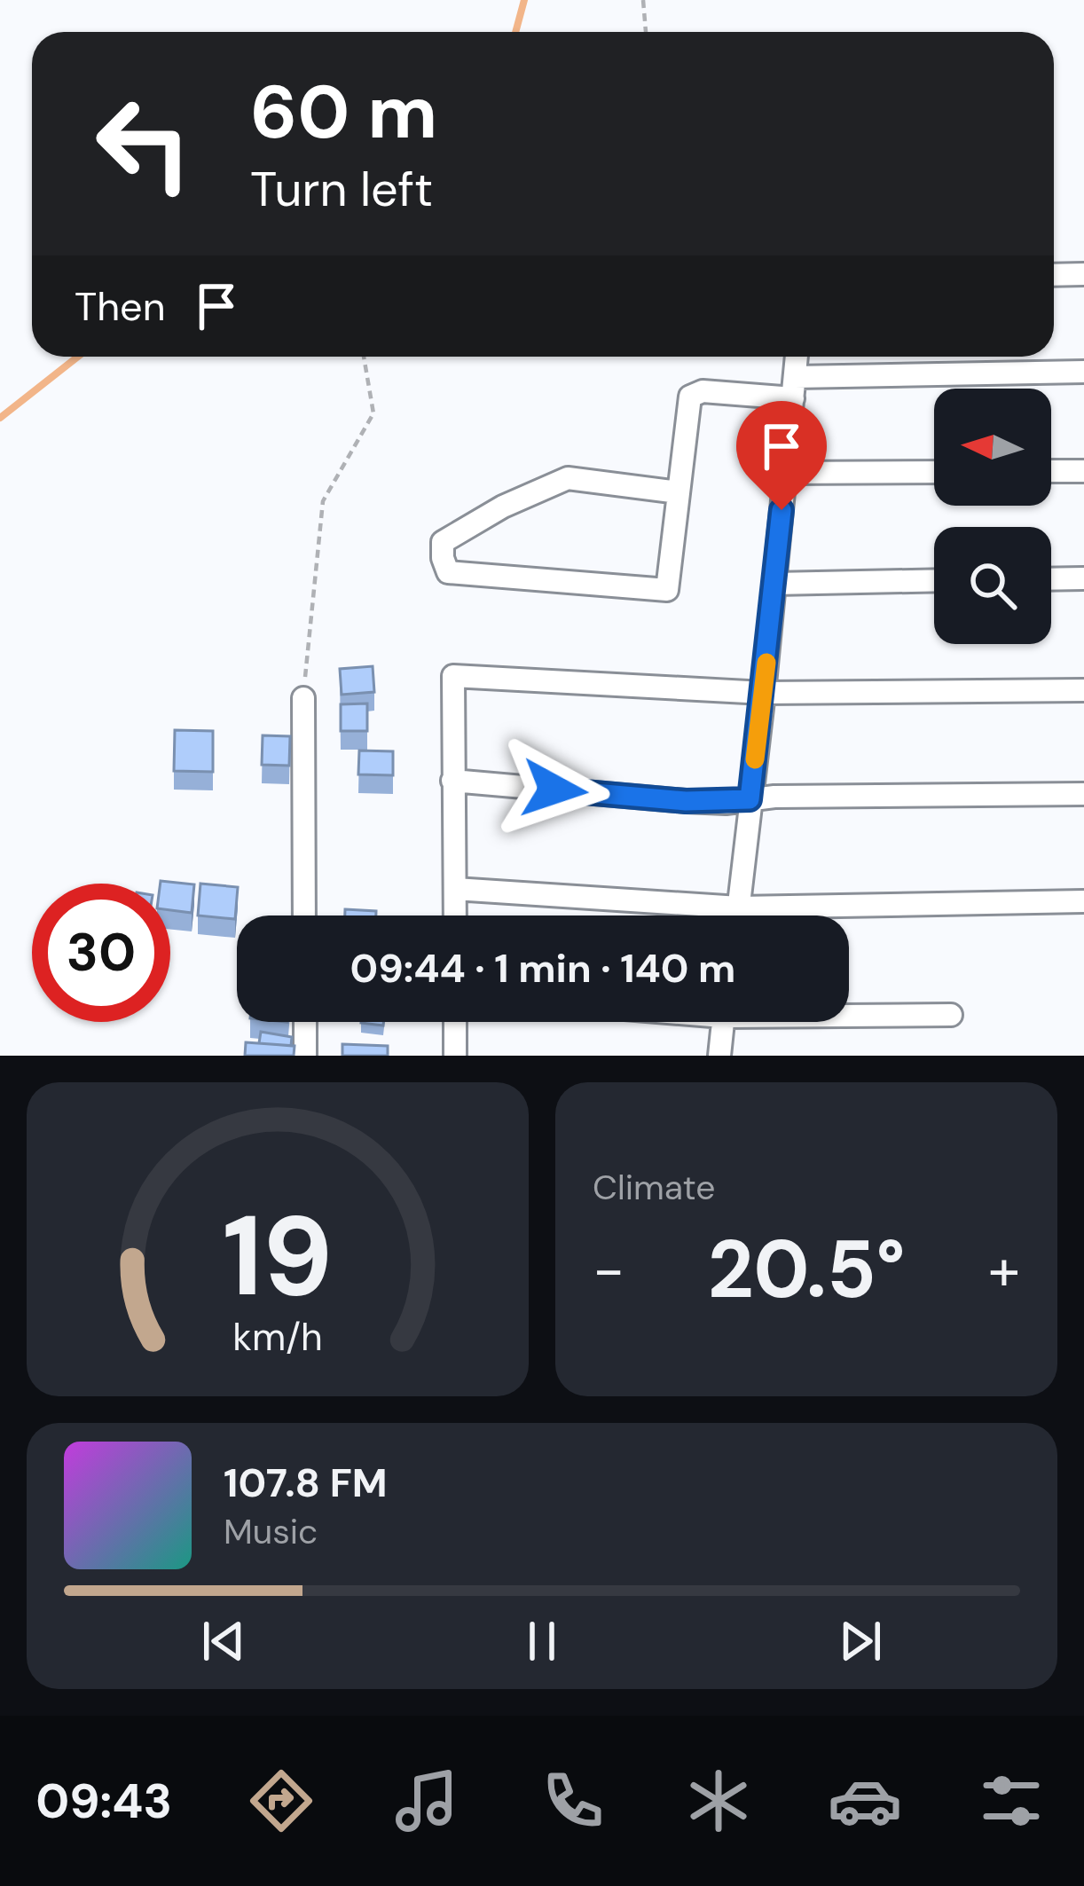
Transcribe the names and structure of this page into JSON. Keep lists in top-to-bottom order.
{
  "north": "left",
  "page": {
    "turn": ["60 m", "Turn left"],
    "then": "Then",
    "limit": "30",
    "trip": "09:44 · 1 min · 140 m",
    "tile": "Climate",
    "heat": ["−", "20.5°", "+"],
    "song": ["107.8 FM", "Music"],
    "tabs": "09:43",
    "gauge": ["19", "km/h"]
  }
}
